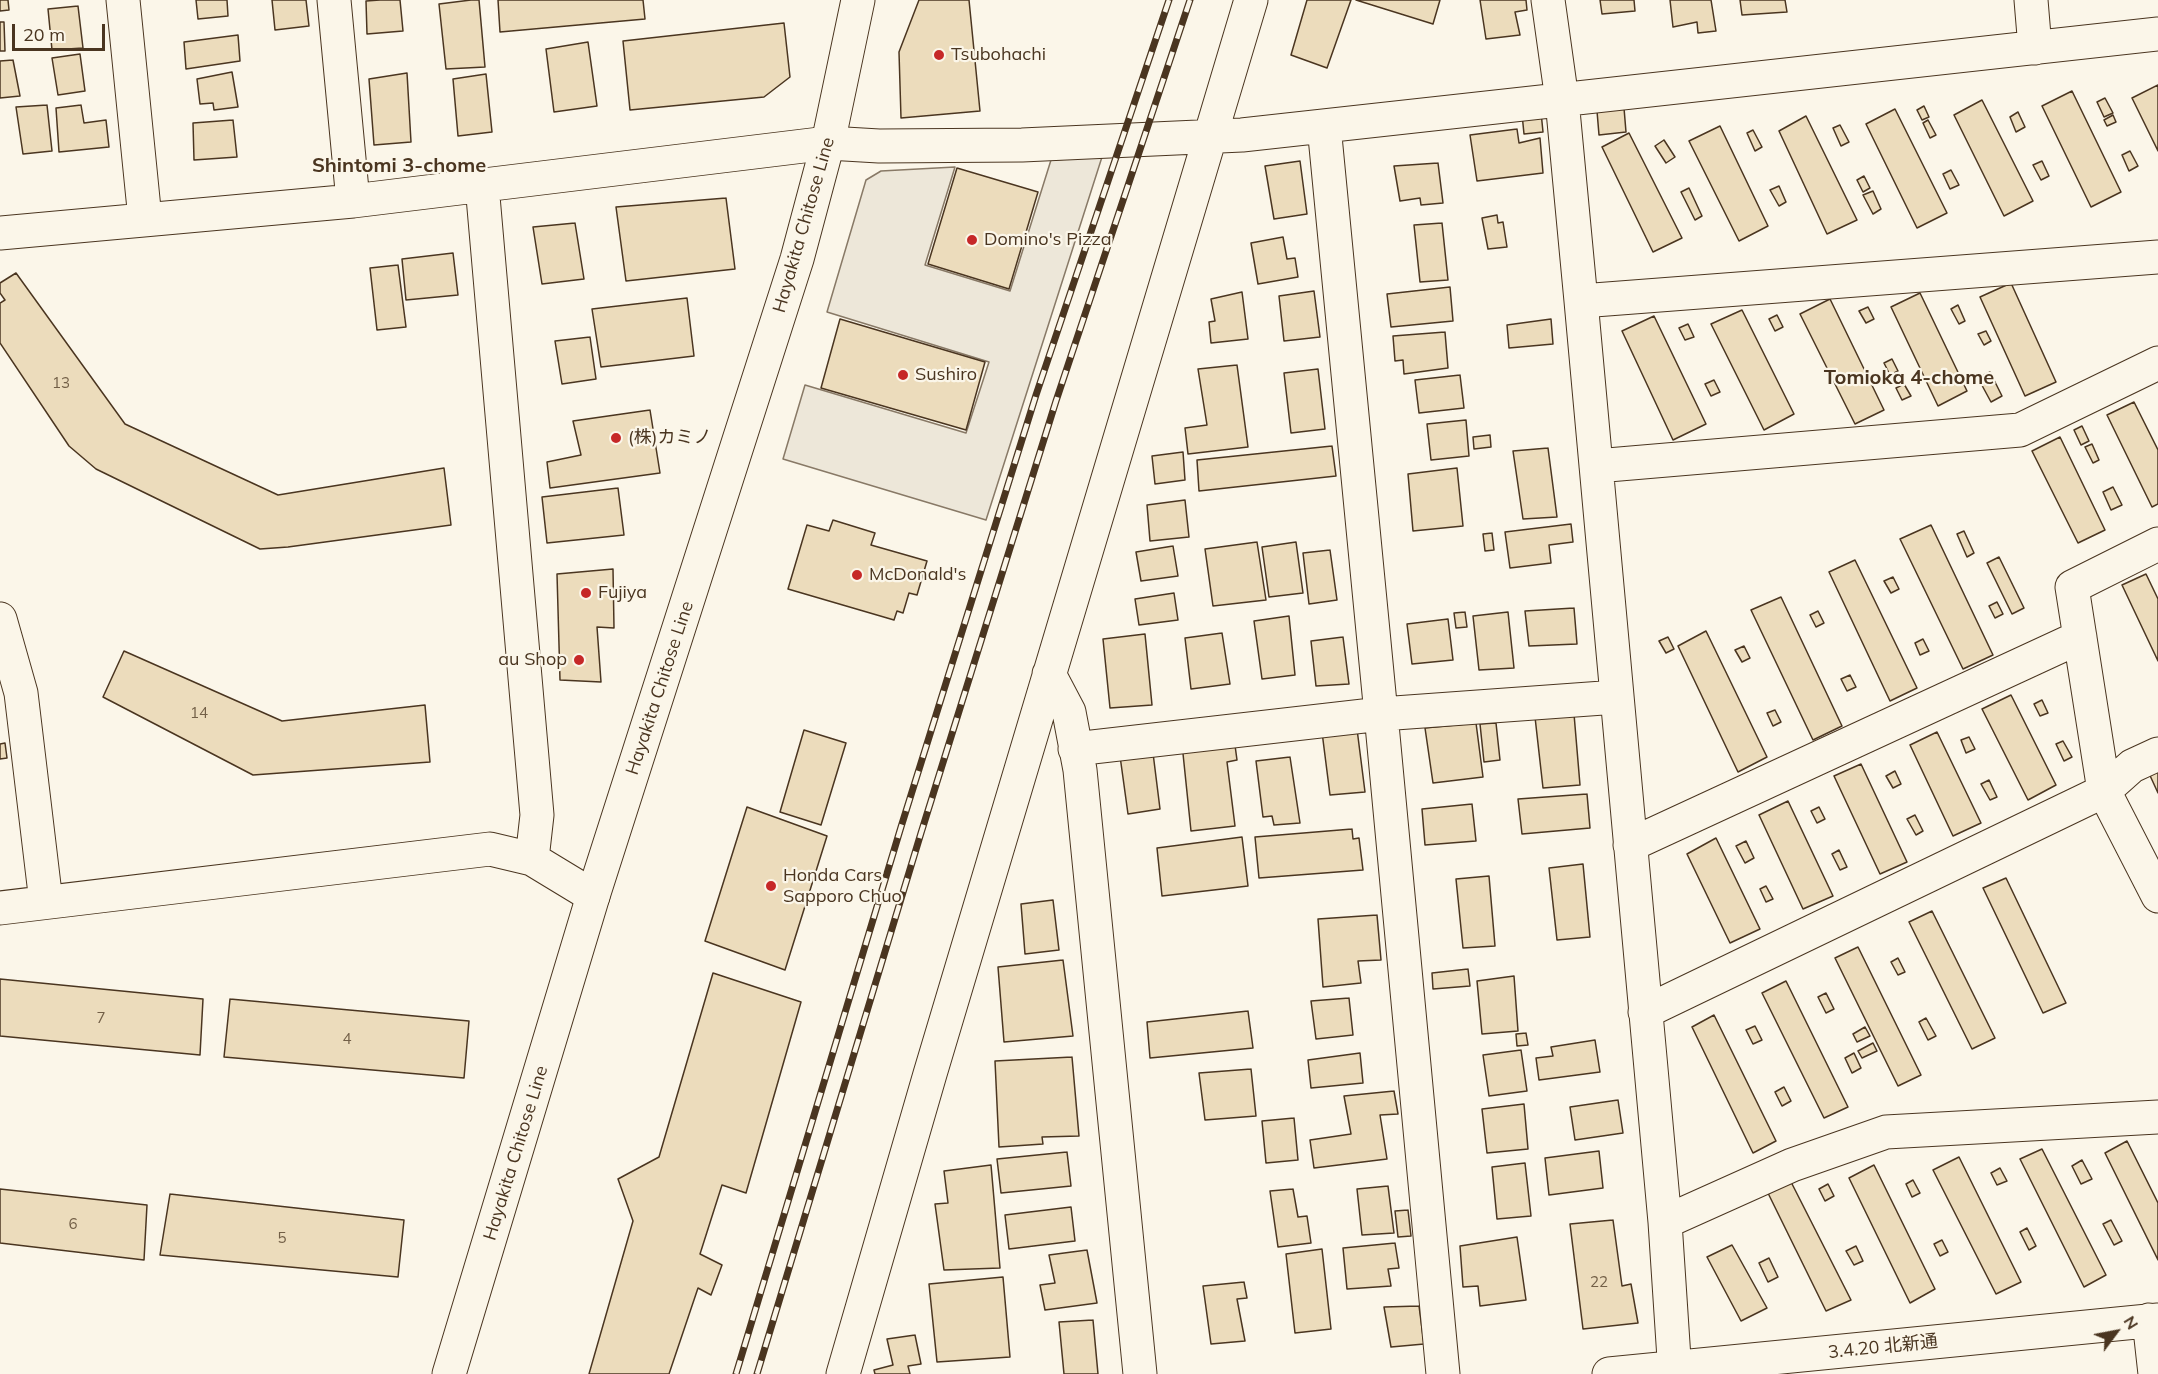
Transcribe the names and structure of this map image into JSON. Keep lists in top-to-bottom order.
{
  "streets": {
    "street": ["Hayakita Chitose Line", "3.4.20 北新通"]
  },
  "districts": ["Shintomi 3-chome", "Tomioka 4-chome"],
  "places": [
    "Tsubohachi",
    "Domino's Pizza",
    "Sushiro",
    "(株)カミノ",
    "McDonald's",
    "Fujiya",
    "au Shop",
    "Honda Cars Sapporo Chuo"
  ],
  "house_numbers": [
    "13",
    "14",
    "7",
    "4",
    "6",
    "5",
    "22"
  ],
  "scale_bar": "20 m",
  "north": "top right"
}
